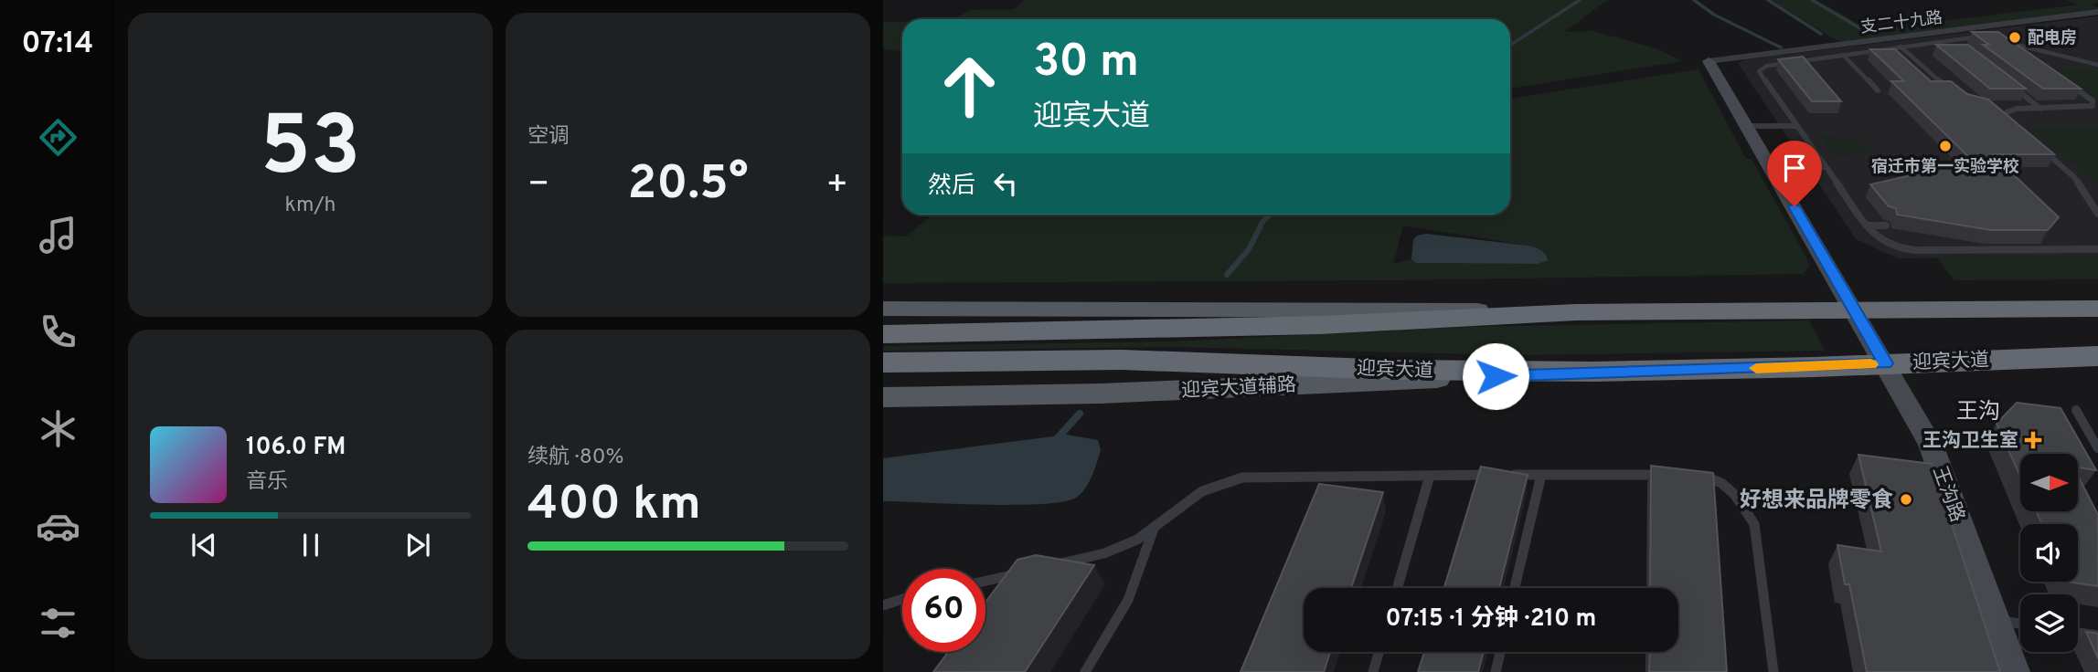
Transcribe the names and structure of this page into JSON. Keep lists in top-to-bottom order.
{
  "streets": {
    "highway": ["迎宾大道"],
    "main road": ["迎宾大道辅路"],
    "street": ["支二十九路", "王沟路"]
  },
  "crossings": [
    ["支二十九路", "王沟路"],
    ["迎宾大道", "迎宾大道辅路"],
    ["迎宾大道", "王沟路"]
  ],
  "districts": ["王沟"],
  "places": {
    "other": ["配电房", "宿迁市第一实验学校", "好想来品牌零食"],
    "health": ["王沟卫生室"]
  },
  "north": "right",
  "page": {
    "tabs": "07:14",
    "tile": [
      ["53", "km/h"],
      "空调",
      ["续航 · 80%", "400 km"]
    ],
    "turn": ["30 m", "迎宾大道"],
    "then": "然后",
    "heat": ["−", "20.5°", "+"],
    "song": ["106.0 FM", "音乐"],
    "limit": "60",
    "trip": "07:15 · 1 分钟 · 210 m"
  }
}
